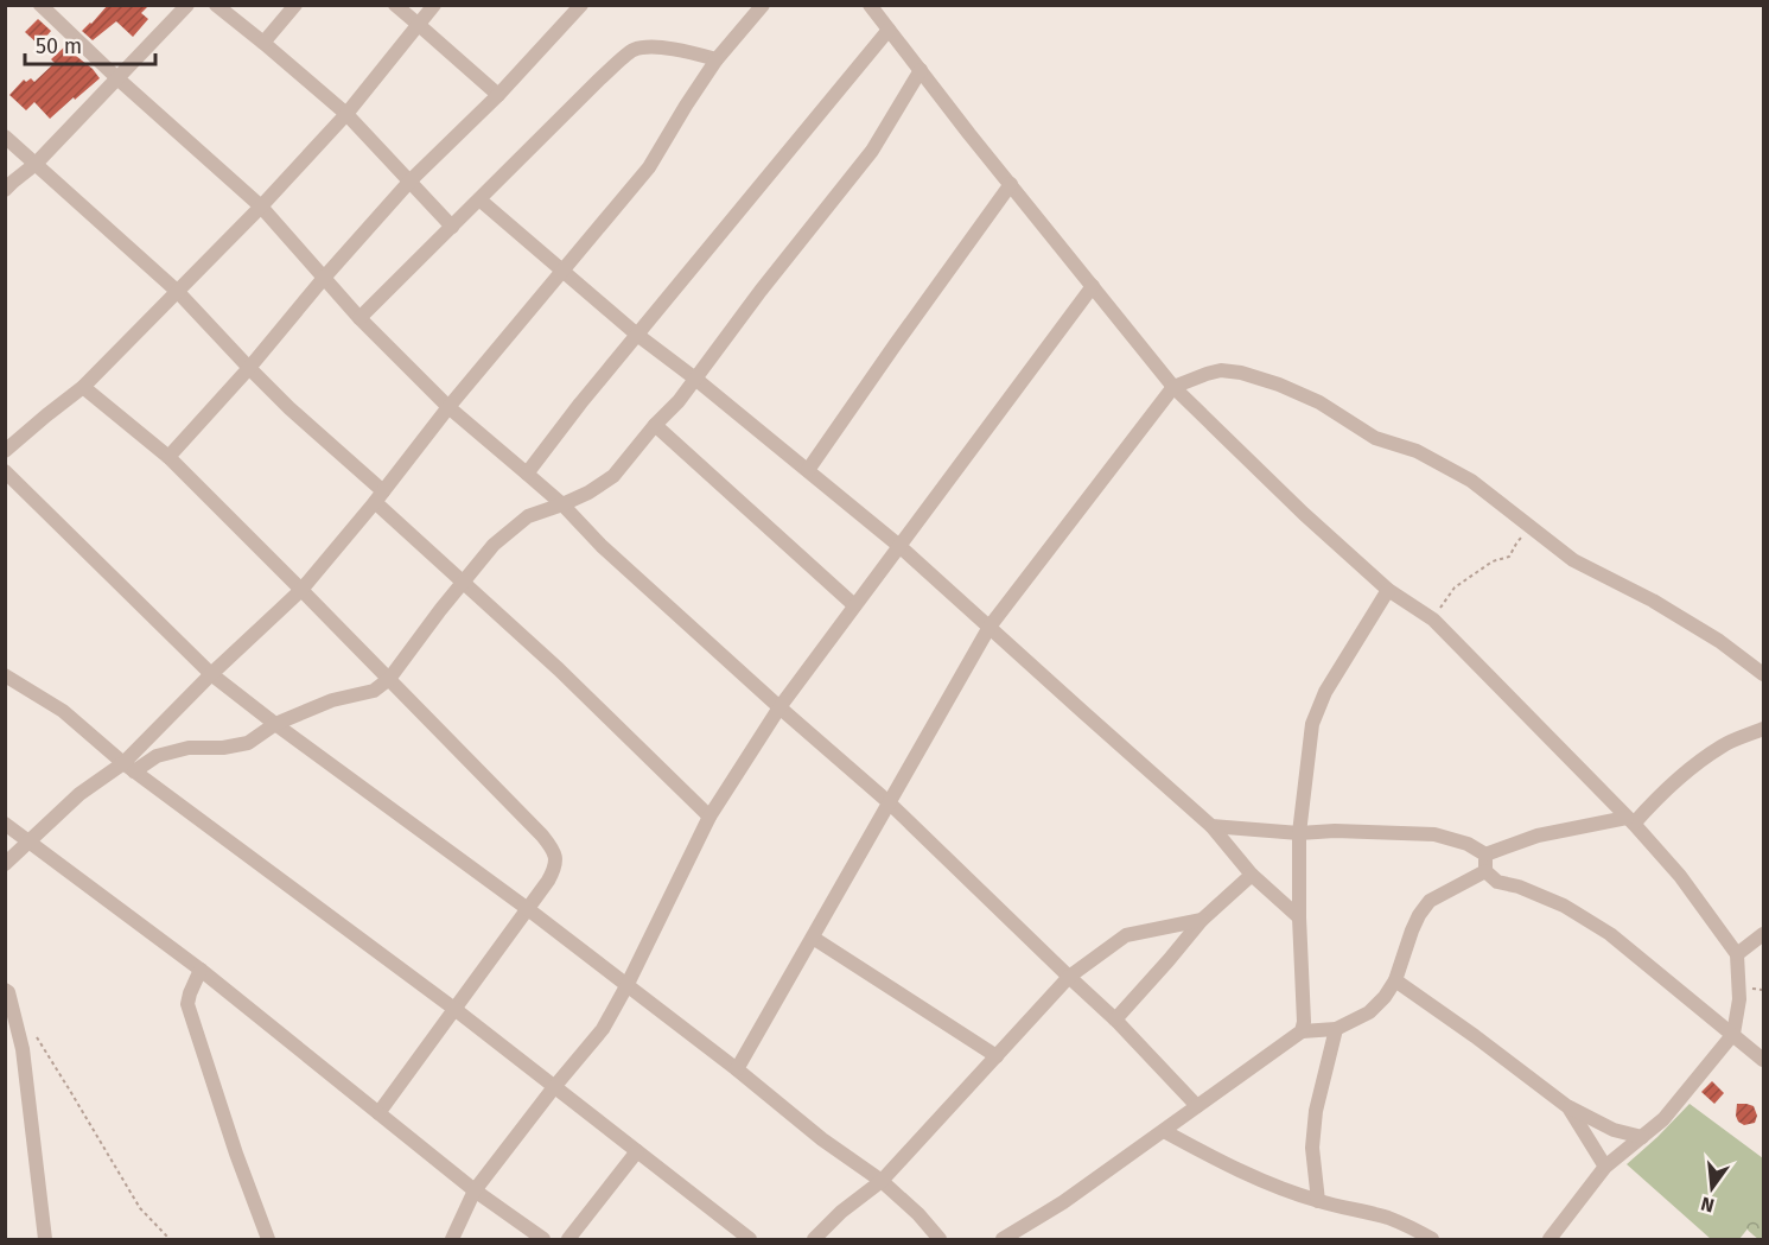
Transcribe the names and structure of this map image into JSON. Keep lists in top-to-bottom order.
{
  "scale_bar": "50 m",
  "north": "bottom"
}
